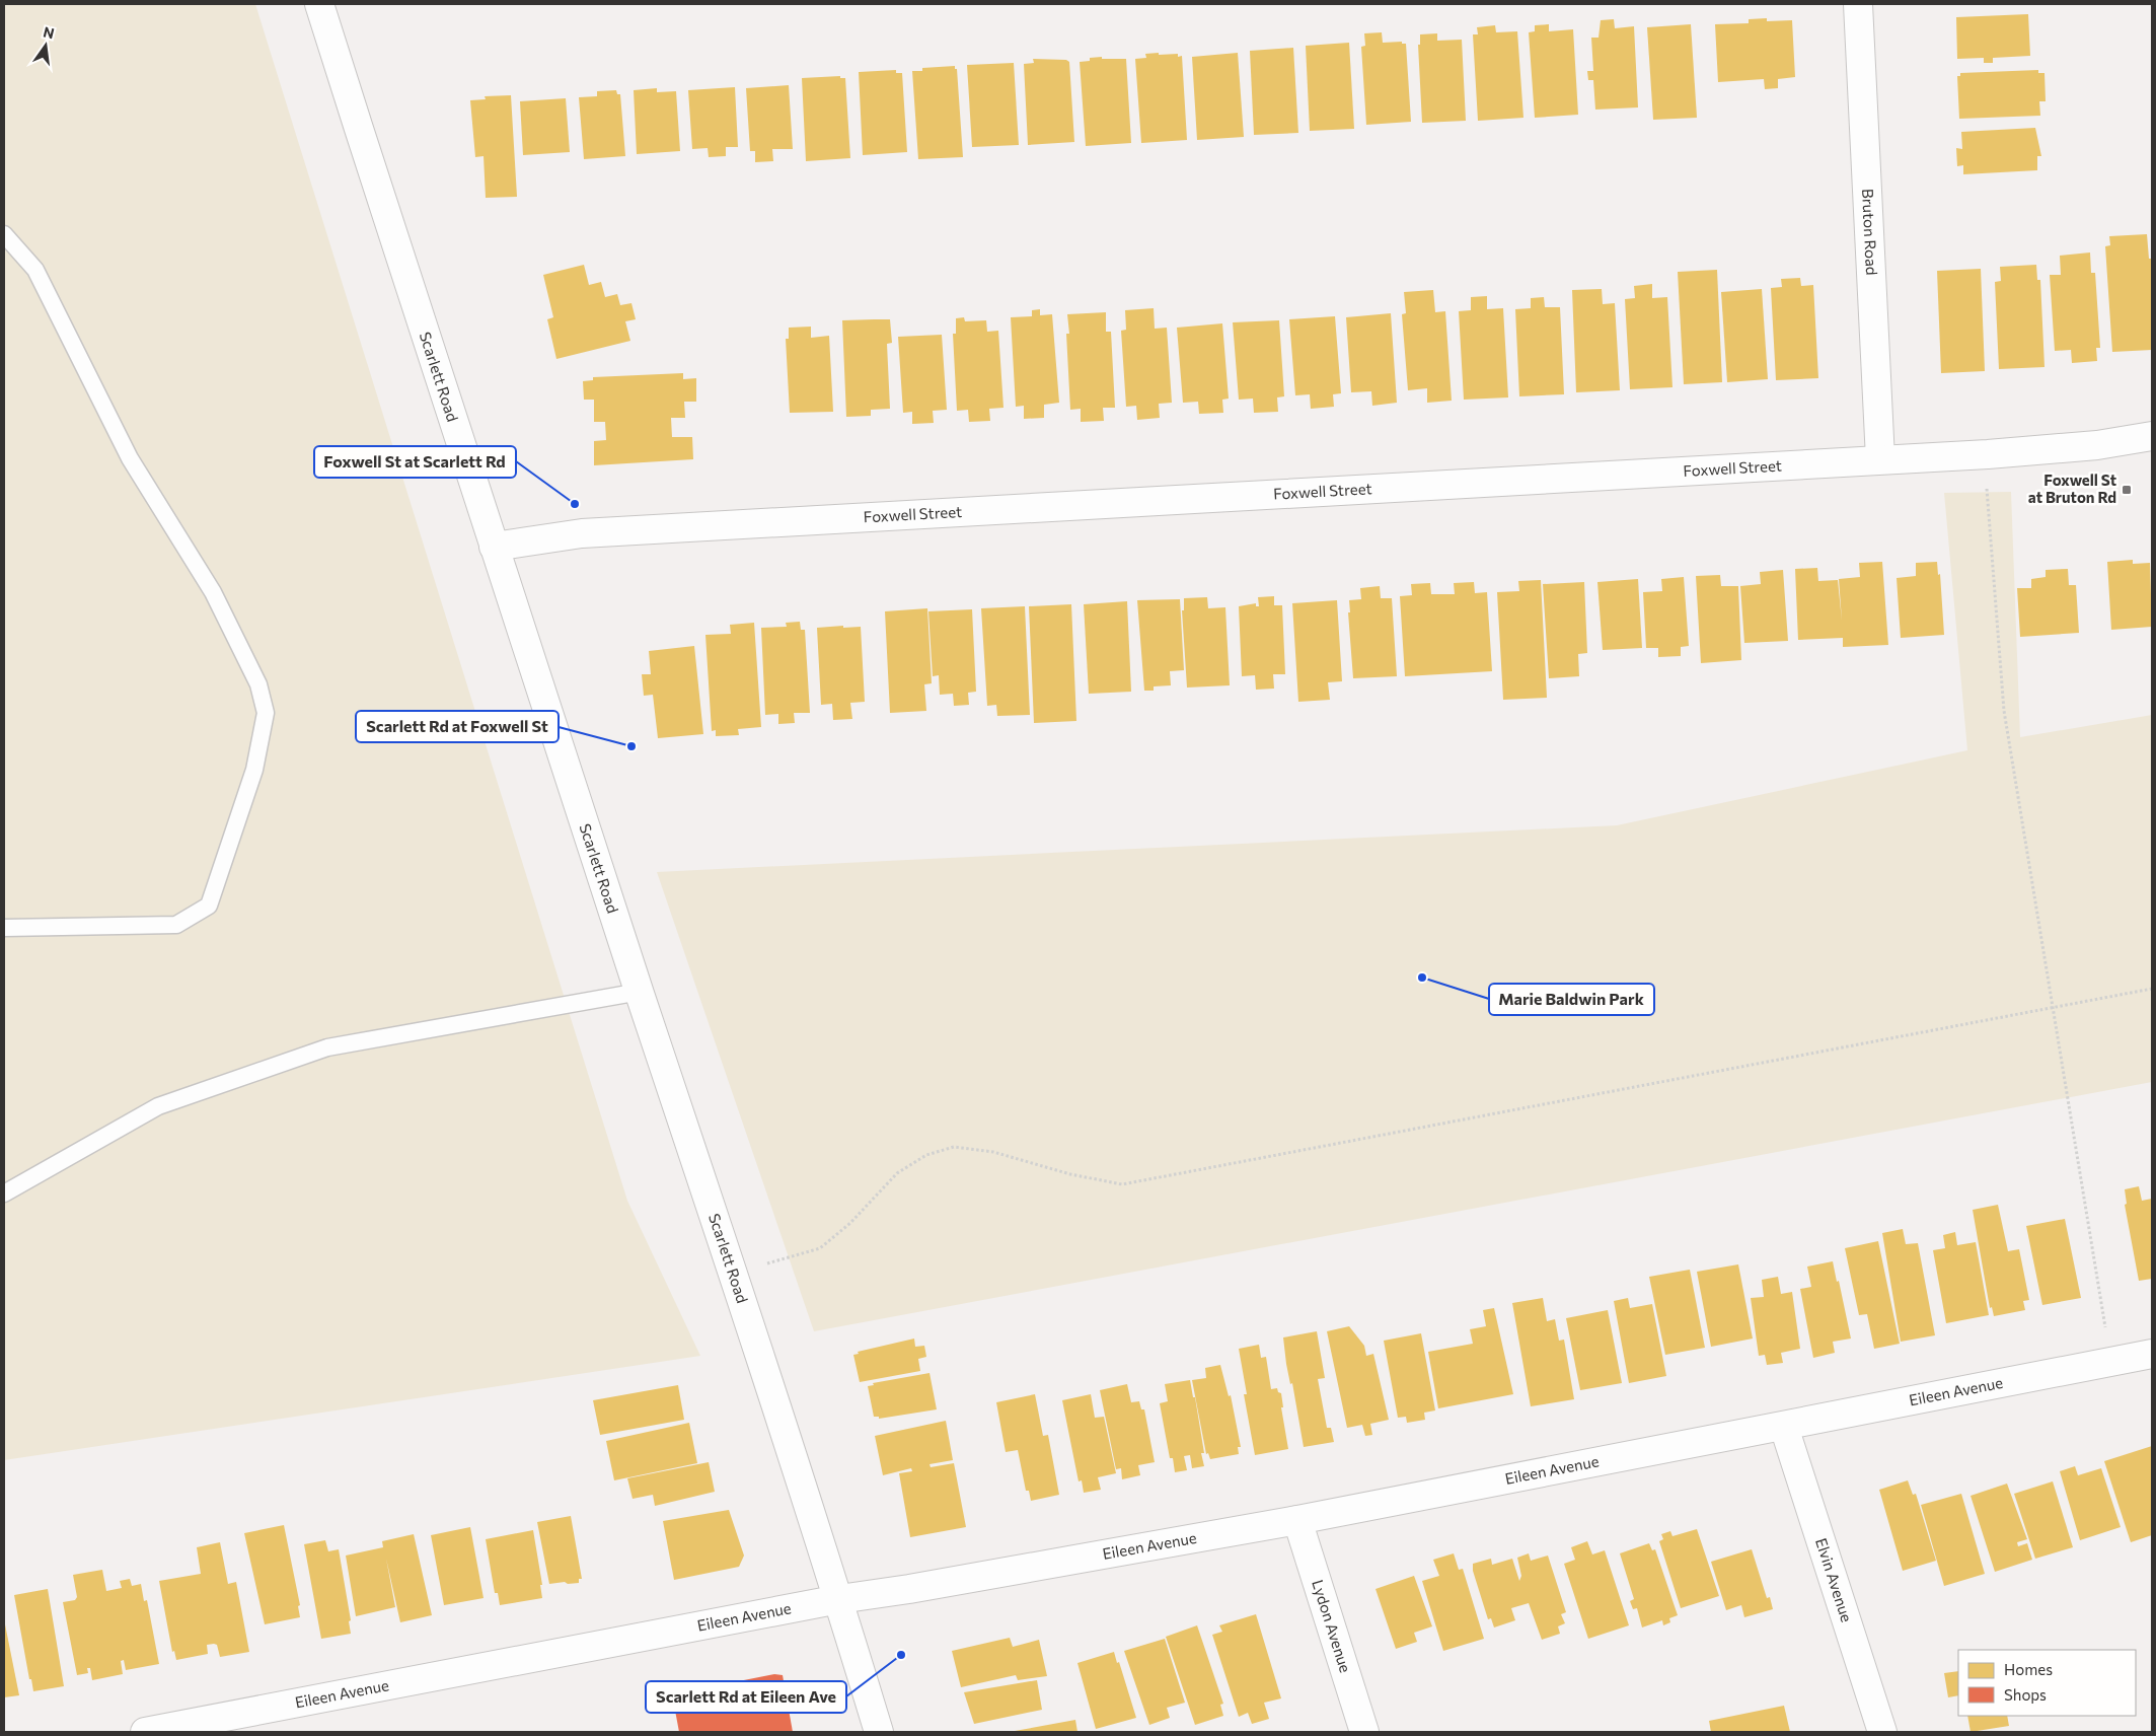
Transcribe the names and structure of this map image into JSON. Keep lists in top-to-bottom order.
{
  "streets": {
    "street": [
      "Bruton Road",
      "Scarlett Road",
      "Foxwell Street",
      "Eileen Avenue",
      "Elvin Avenue",
      "Lydon Avenue"
    ]
  },
  "crossings": [
    ["Bruton Road", "Foxwell Street"],
    ["Scarlett Road", "Foxwell Street"],
    ["Scarlett Road", "Eileen Avenue"],
    ["Eileen Avenue", "Elvin Avenue"],
    ["Eileen Avenue", "Lydon Avenue"]
  ],
  "places": {
    "transit": ["Foxwell St at Bruton Rd"],
    "other": [
      "Foxwell St at Scarlett Rd",
      "Scarlett Rd at Foxwell St",
      "Marie Baldwin Park",
      "Scarlett Rd at Eileen Ave"
    ]
  },
  "legend": ["Homes", "Shops"],
  "north": "top"
}
